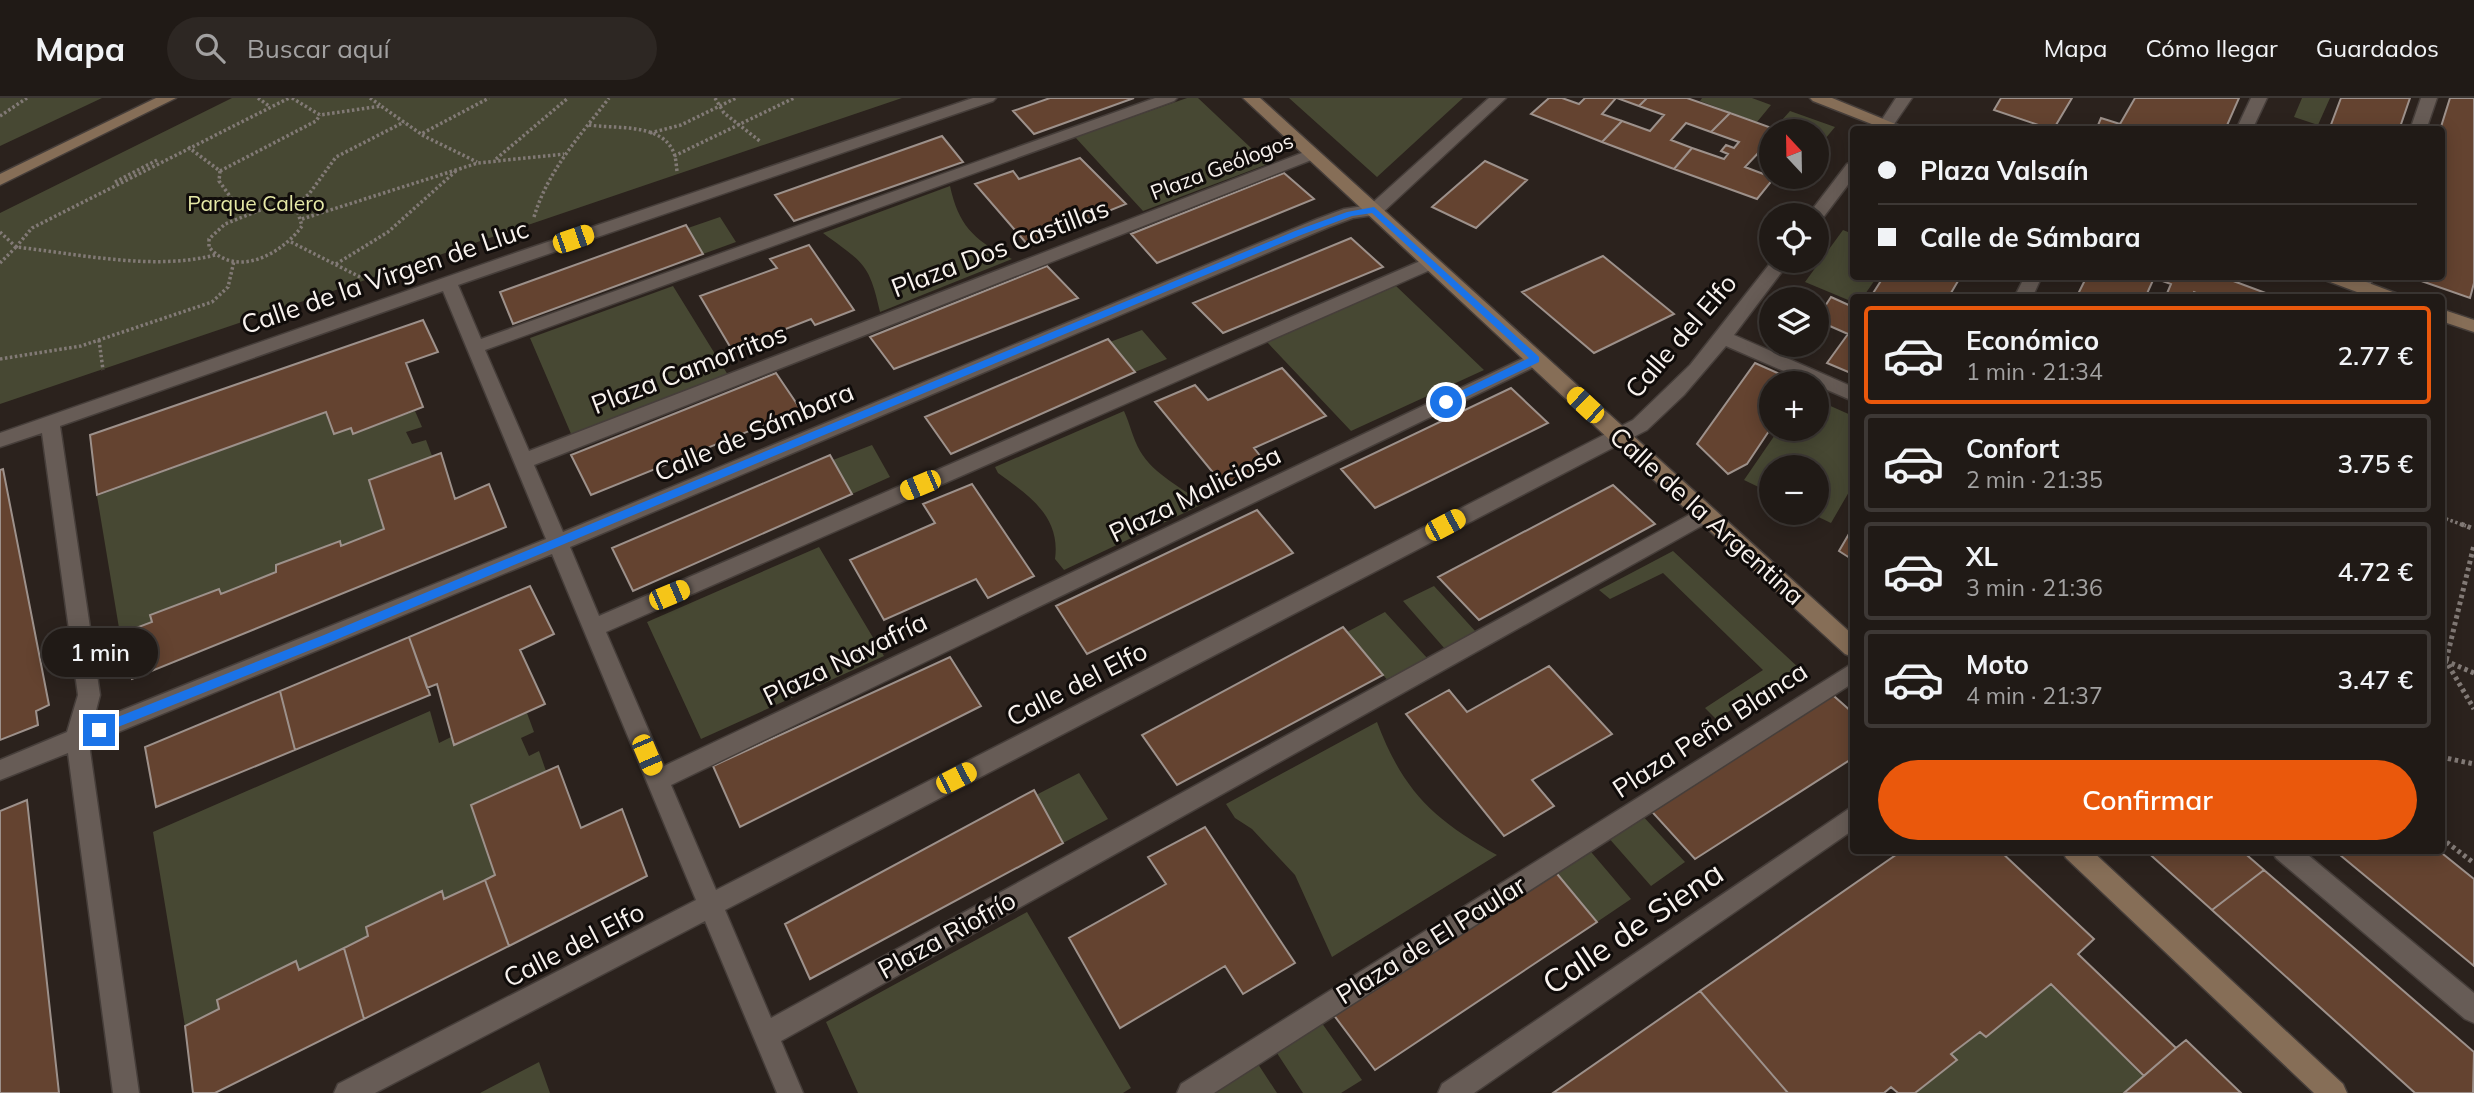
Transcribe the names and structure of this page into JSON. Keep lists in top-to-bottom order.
{
  "streets": {
    "street": [
      "Plaza Geólogos",
      "Plaza Dos Castillas",
      "Calle de la Virgen de Lluc",
      "Calle del Elfo",
      "Plaza Camorritos",
      "Calle de Sámbara",
      "Plaza Maliciosa",
      "Calle de la Argentina",
      "Plaza Navafría",
      "Plaza Peña Blanca",
      "Calle de Siena",
      "Plaza Riofrío",
      "Plaza de El Paular"
    ]
  },
  "crossings": [
    ["Plaza Geólogos", "Plaza Dos Castillas"],
    ["Plaza Geólogos", "Calle de la Argentina"],
    ["Plaza Dos Castillas", "Plaza Camorritos"],
    ["Calle del Elfo", "Calle de la Argentina"],
    ["Calle de Sámbara", "Calle de la Argentina"],
    ["Plaza Maliciosa", "Calle de la Argentina"],
    ["Plaza Maliciosa", "Plaza Navafría"],
    ["Calle de la Argentina", "Plaza Riofrío"],
    ["Plaza Peña Blanca", "Plaza de El Paular"]
  ],
  "parks": ["Parque Calero"],
  "north": "top",
  "page": {
    "header": "Mapa",
    "search": "Buscar aquí",
    "nav": ["Mapa", "Cómo llegar", "Guardados"],
    "map_buttons": ["+", "−"],
    "banner": ["Plaza Valsaín", "Calle de Sámbara"],
    "list": [
      {
        "name": "Económico",
        "note": "1 min · 21:34",
        "value": "2.77 €"
      },
      {
        "name": "Confort",
        "note": "2 min · 21:35",
        "value": "3.75 €"
      },
      {
        "name": "XL",
        "note": "3 min · 21:36",
        "value": "4.72 €"
      },
      {
        "name": "Moto",
        "note": "4 min · 21:37",
        "value": "3.47 €"
      }
    ],
    "bubble": "1 min",
    "buttons": "Confirmar"
  }
}
